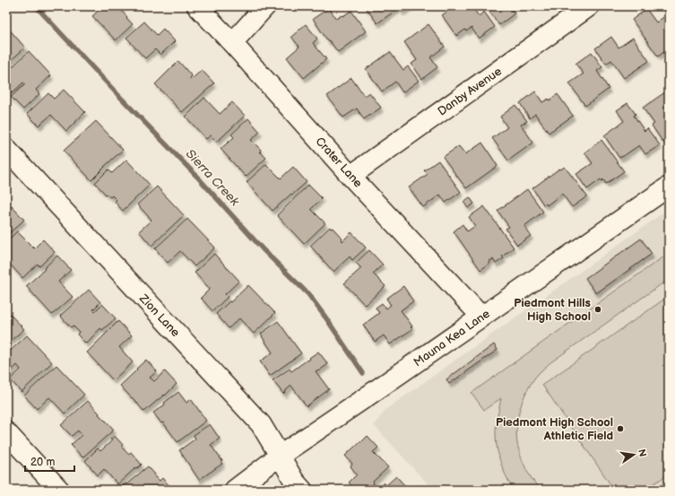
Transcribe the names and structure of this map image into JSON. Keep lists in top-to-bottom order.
{
  "streets": {
    "street": [
      "Danby Avenue",
      "Crater Lane",
      "Zion Lane",
      "Mauna Kea Lane"
    ]
  },
  "crossings": [
    ["Danby Avenue", "Crater Lane"],
    ["Crater Lane", "Mauna Kea Lane"],
    ["Zion Lane", "Mauna Kea Lane"]
  ],
  "water": ["Sierra Creek"],
  "places": ["Piedmont Hills High School", "Piedmont High School Athletic Field"],
  "scale_bar": "20 m",
  "north": "right"
}
